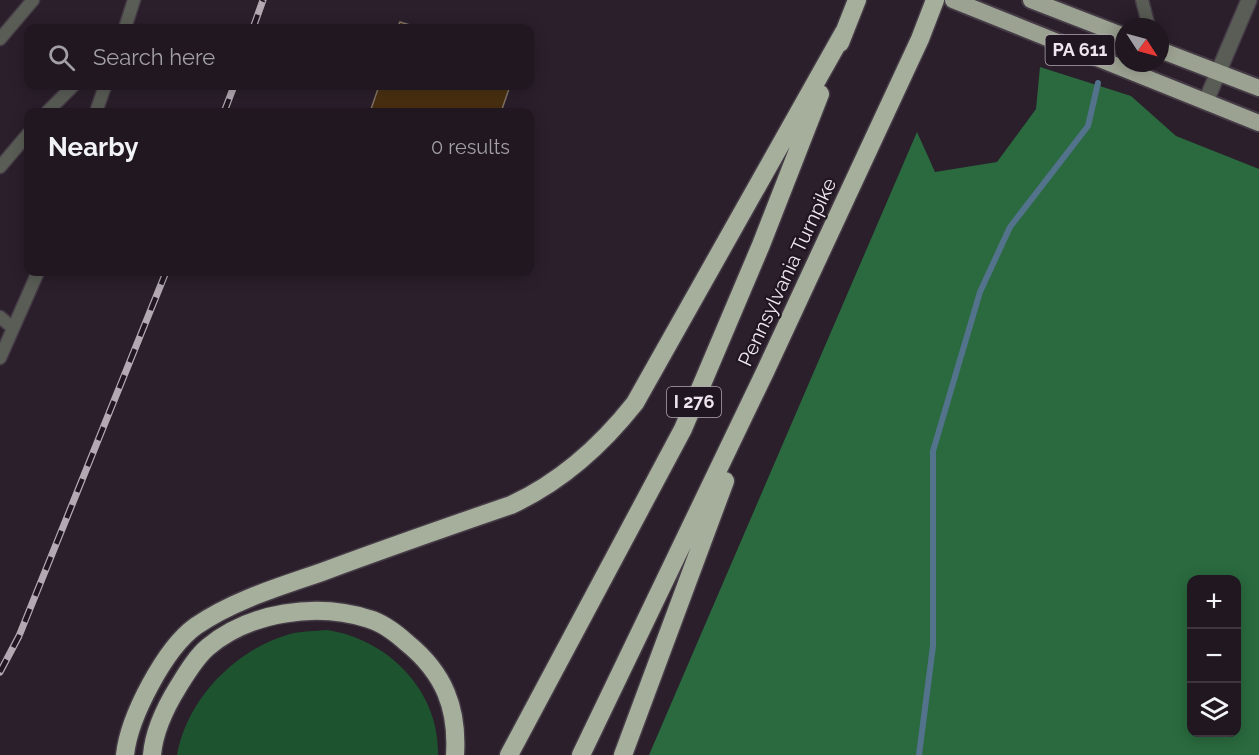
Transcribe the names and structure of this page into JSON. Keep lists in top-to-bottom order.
{
  "streets": {
    "highway": ["PA 611", "Pennsylvania Turnpike", "I 276"]
  },
  "north": "bottom right",
  "page": {
    "search": "Search here",
    "heading": ["Nearby", "0 results"],
    "map_buttons": ["+", "−"]
  }
}
